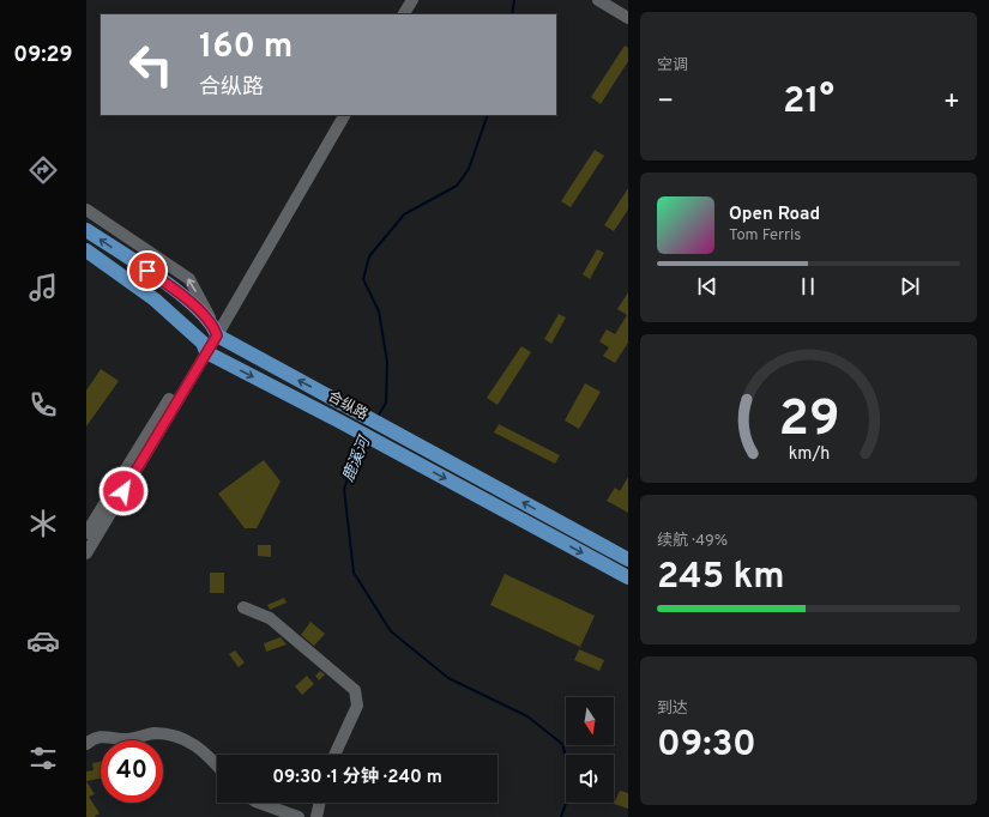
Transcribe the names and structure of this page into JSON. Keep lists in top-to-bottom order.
{
  "streets": {
    "main road": ["合纵路"]
  },
  "water": ["鹿溪河"],
  "north": "bottom",
  "page": {
    "tabs": "09:29",
    "tile": [
      "空调",
      ["续航 · 49%", "245 km"],
      ["到达", "09:30"]
    ],
    "turn": ["160 m", "合纵路"],
    "heat": ["−", "21°", "+"],
    "song": ["Open Road", "Tom Ferris"],
    "limit": "40",
    "trip": "09:30 · 1 分钟 · 240 m",
    "gauge": ["29", "km/h"]
  }
}
